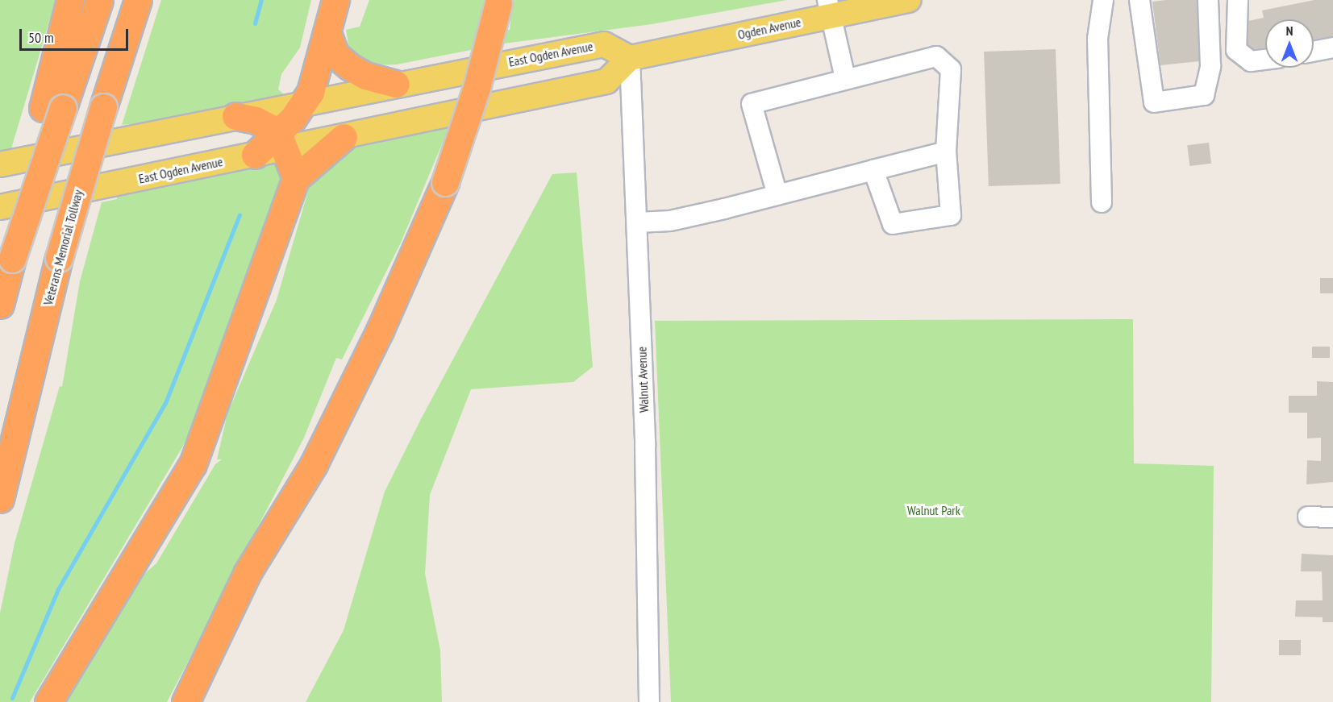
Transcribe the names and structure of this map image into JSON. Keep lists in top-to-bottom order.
{
  "streets": {
    "highway": ["Veterans Memorial Tollway"],
    "main road": ["Ogden Avenue", "East Ogden Avenue"],
    "street": ["Walnut Avenue"]
  },
  "crossings": [
    ["Ogden Avenue", "East Ogden Avenue"],
    ["Ogden Avenue", "Walnut Avenue"],
    ["East Ogden Avenue", "Walnut Avenue"]
  ],
  "parks": ["Walnut Park"],
  "scale_bar": "50 m",
  "north": "top"
}
